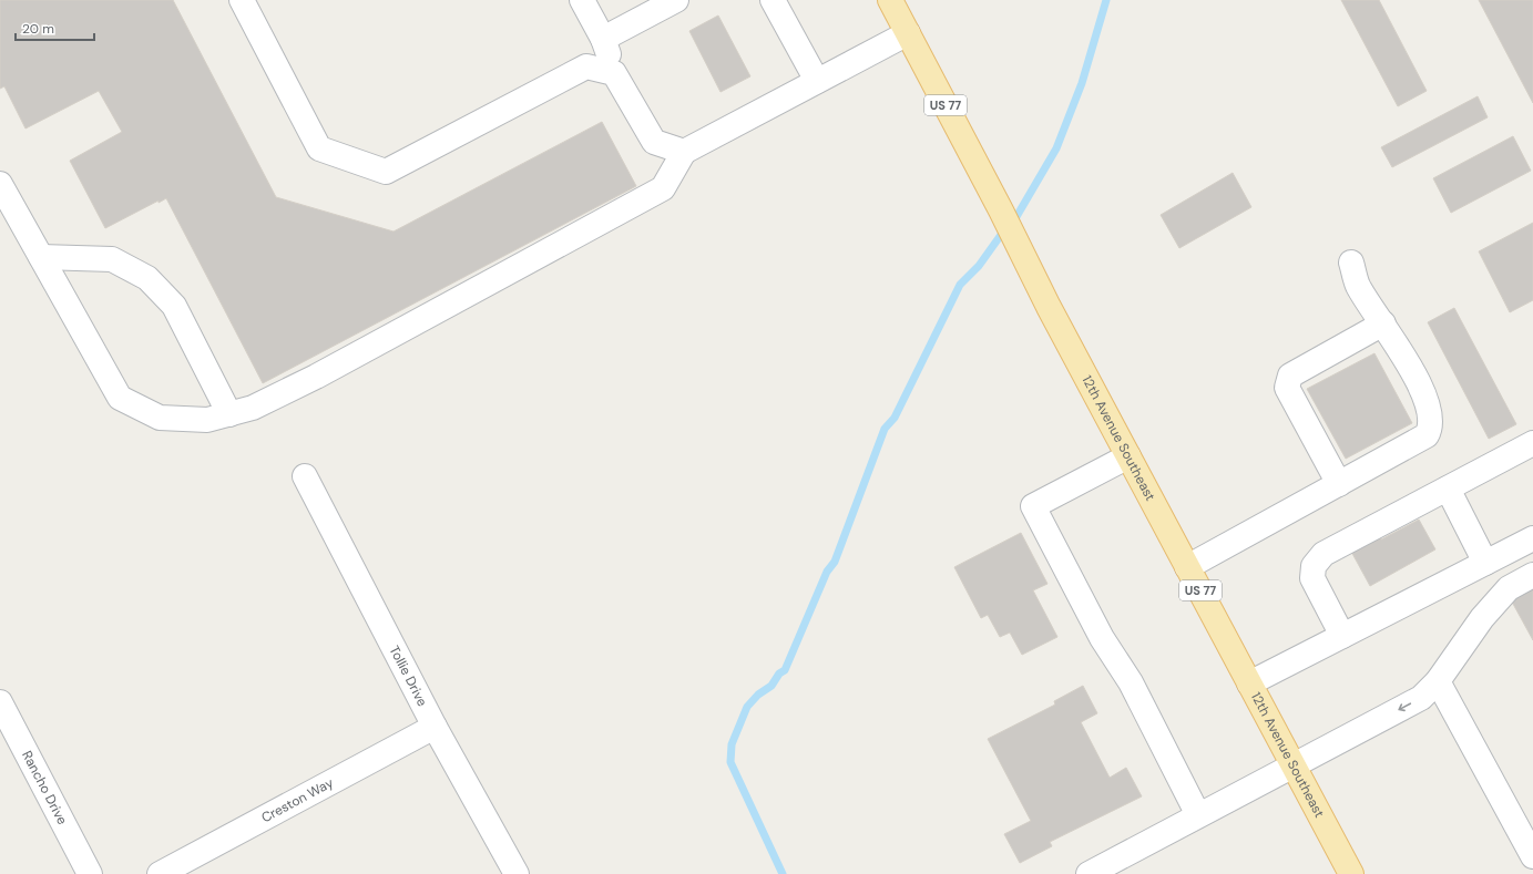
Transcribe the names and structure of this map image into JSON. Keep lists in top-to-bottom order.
{
  "streets": {
    "main road": ["US 77", "12th Avenue Southeast"],
    "street": ["Tollie Drive", "Rancho Drive", "Creston Way"]
  },
  "crossings": [
    ["Tollie Drive", "Creston Way"]
  ],
  "scale_bar": "20 m"
}
